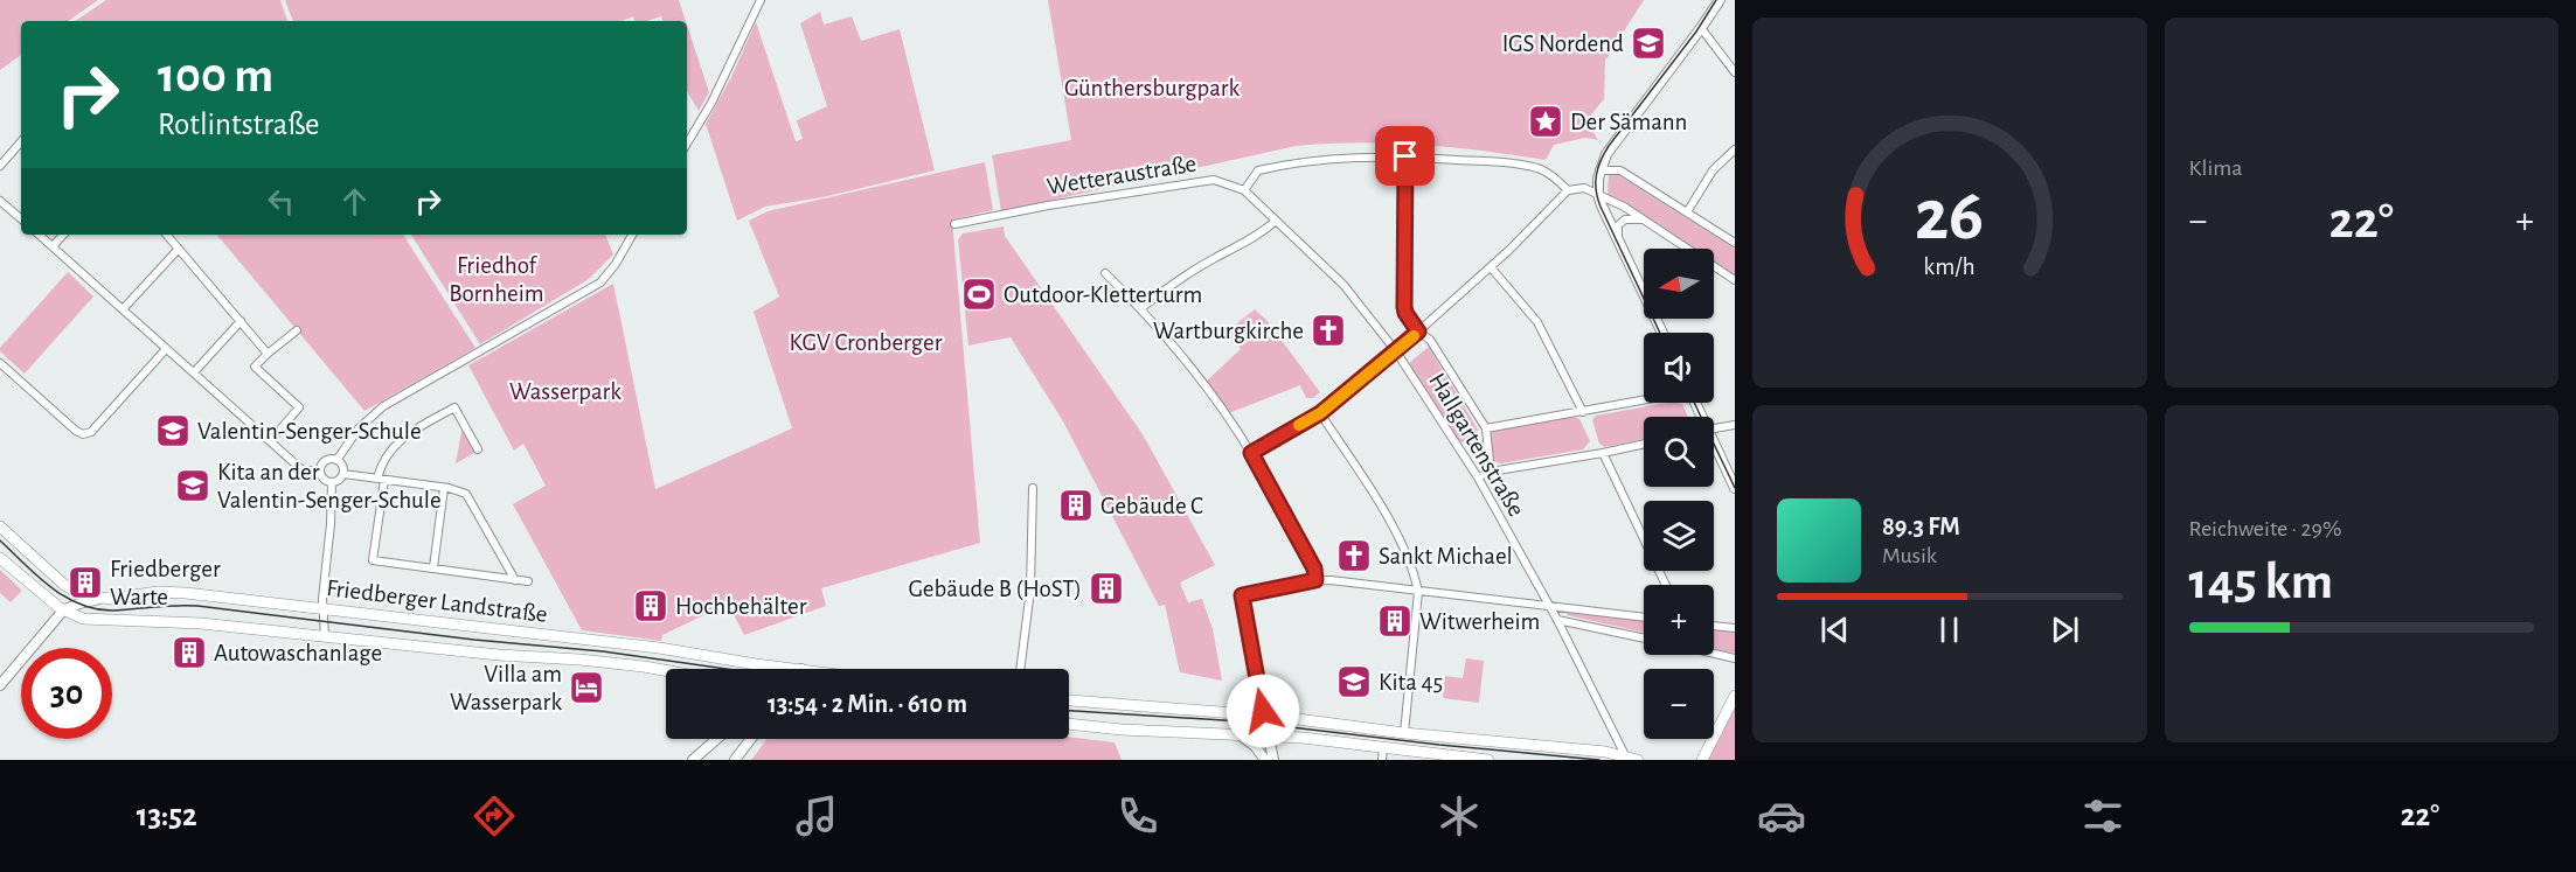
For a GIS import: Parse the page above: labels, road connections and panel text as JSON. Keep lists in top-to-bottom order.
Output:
{
  "streets": {
    "main road": ["Friedberger Landstraße"],
    "street": ["Wetteraustraße", "Hallgartenstraße"]
  },
  "crossings": [
    ["Wetteraustraße", "Hallgartenstraße"]
  ],
  "parks": [
    "Günthersburgpark",
    "Friedhof Bornheim",
    "KGV Cronberger",
    "Wasserpark"
  ],
  "places": {
    "school or university": [
      "IGS Nordend",
      "Valentin-Senger-Schule",
      "Kita an der Valentin-Senger-Schule",
      "Kita 45"
    ],
    "place": ["Der Sämann"],
    "sports": ["Outdoor-Kletterturm"],
    "church": ["Wartburgkirche", "Sankt Michael"],
    "building": [
      "Gebäude C",
      "Friedberger Warte",
      "Gebäude B (HoST)",
      "Hochbehälter",
      "Witwerheim",
      "Autowaschanlage"
    ],
    "hotel": ["Villa am Wasserpark"]
  },
  "north": "left",
  "page": {
    "tile": [
      "Klima",
      ["Reichweite · 29%", "145 km"]
    ],
    "turn": ["100 m", "Rotlintstraße"],
    "heat": ["−", "22°", "+"],
    "map_buttons": ["+", "−"],
    "song": ["89.3 FM", "Musik"],
    "limit": "30",
    "trip": "13:54 · 2 Min. · 610 m",
    "tabs": ["13:52", "22°"],
    "gauge": ["26", "km/h"]
  }
}
